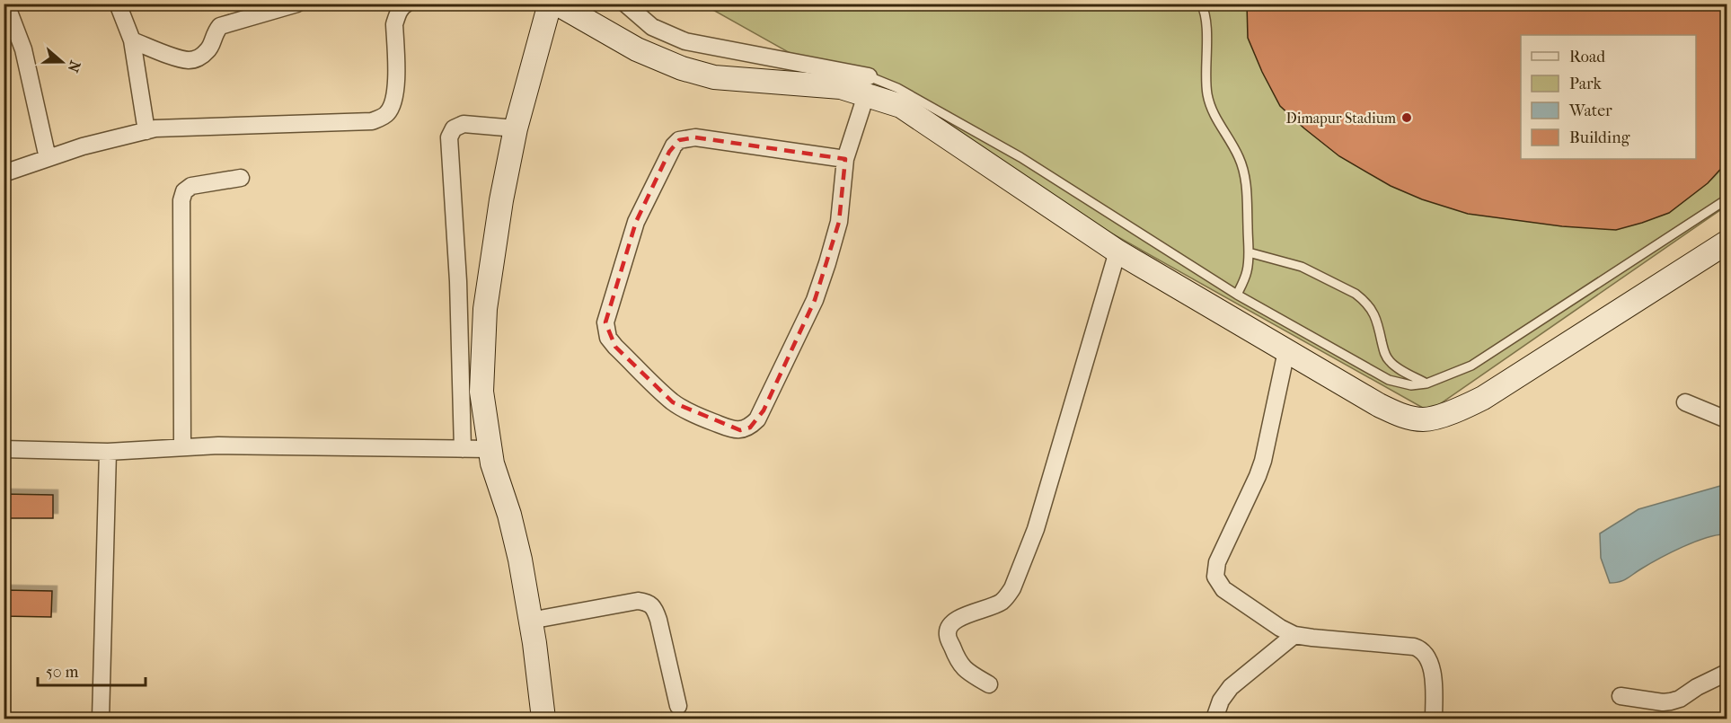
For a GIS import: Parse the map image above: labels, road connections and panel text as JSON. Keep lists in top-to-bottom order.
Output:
{
  "places": ["Dimapur Stadium"],
  "legend": [
    "Road",
    "Park",
    "Water",
    "Building"
  ],
  "scale_bar": "50 m",
  "north": "right"
}
